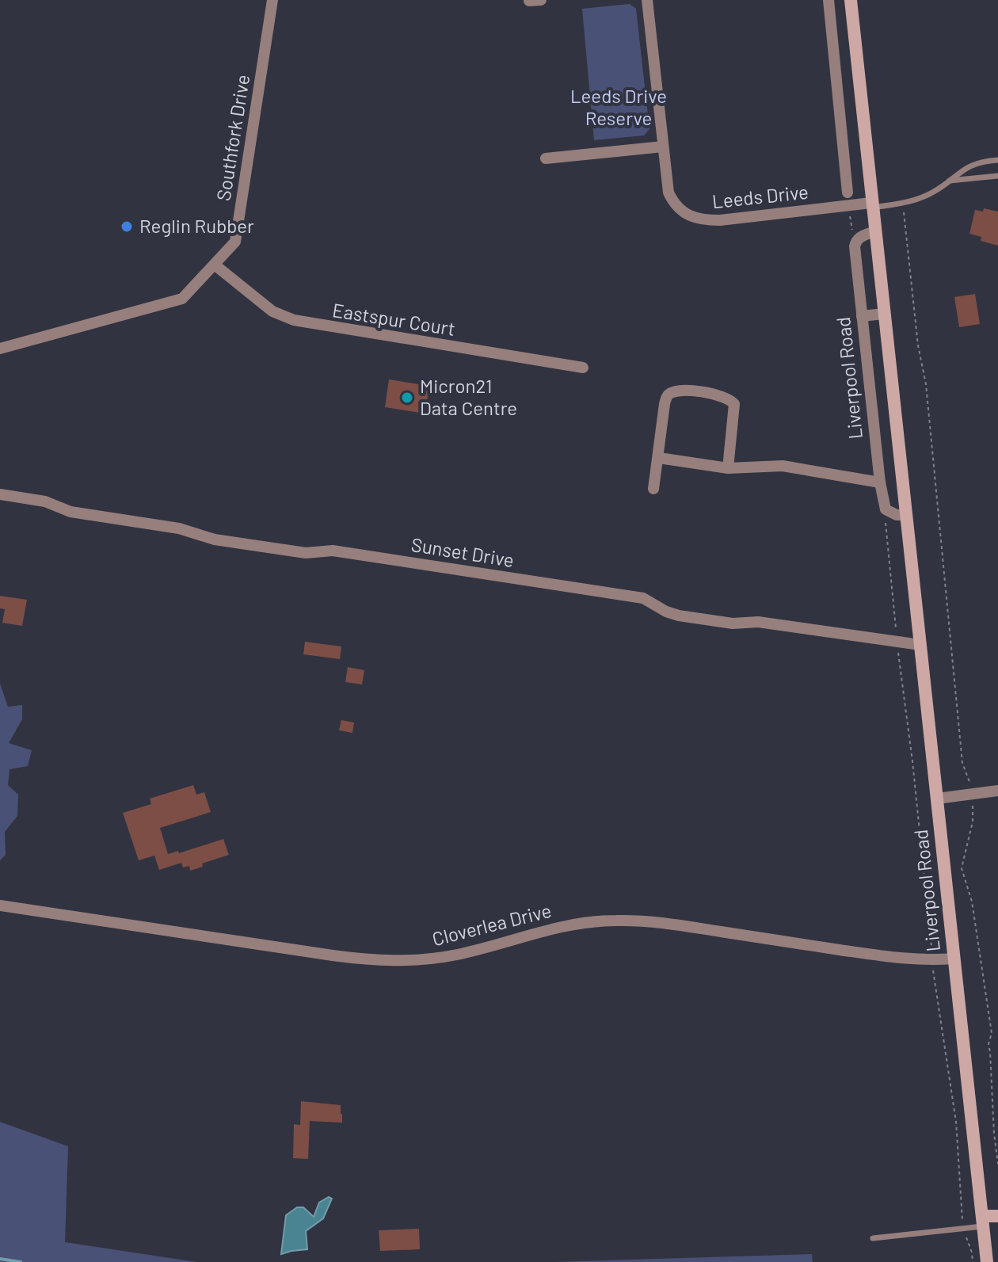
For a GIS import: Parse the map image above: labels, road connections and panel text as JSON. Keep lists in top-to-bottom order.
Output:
{
  "streets": {
    "main road": ["Liverpool Road"],
    "street": [
      "Southfork Drive",
      "Leeds Drive",
      "Eastspur Court",
      "Sunset Drive",
      "Cloverlea Drive"
    ]
  },
  "crossings": [
    ["Southfork Drive", "Eastspur Court"],
    ["Leeds Drive", "Liverpool Road"],
    ["Liverpool Road", "Sunset Drive"],
    ["Liverpool Road", "Cloverlea Drive"]
  ],
  "parks": ["Leeds Drive Reserve"],
  "places": ["Reglin Rubber", "Micron21 Data Centre"]
}
